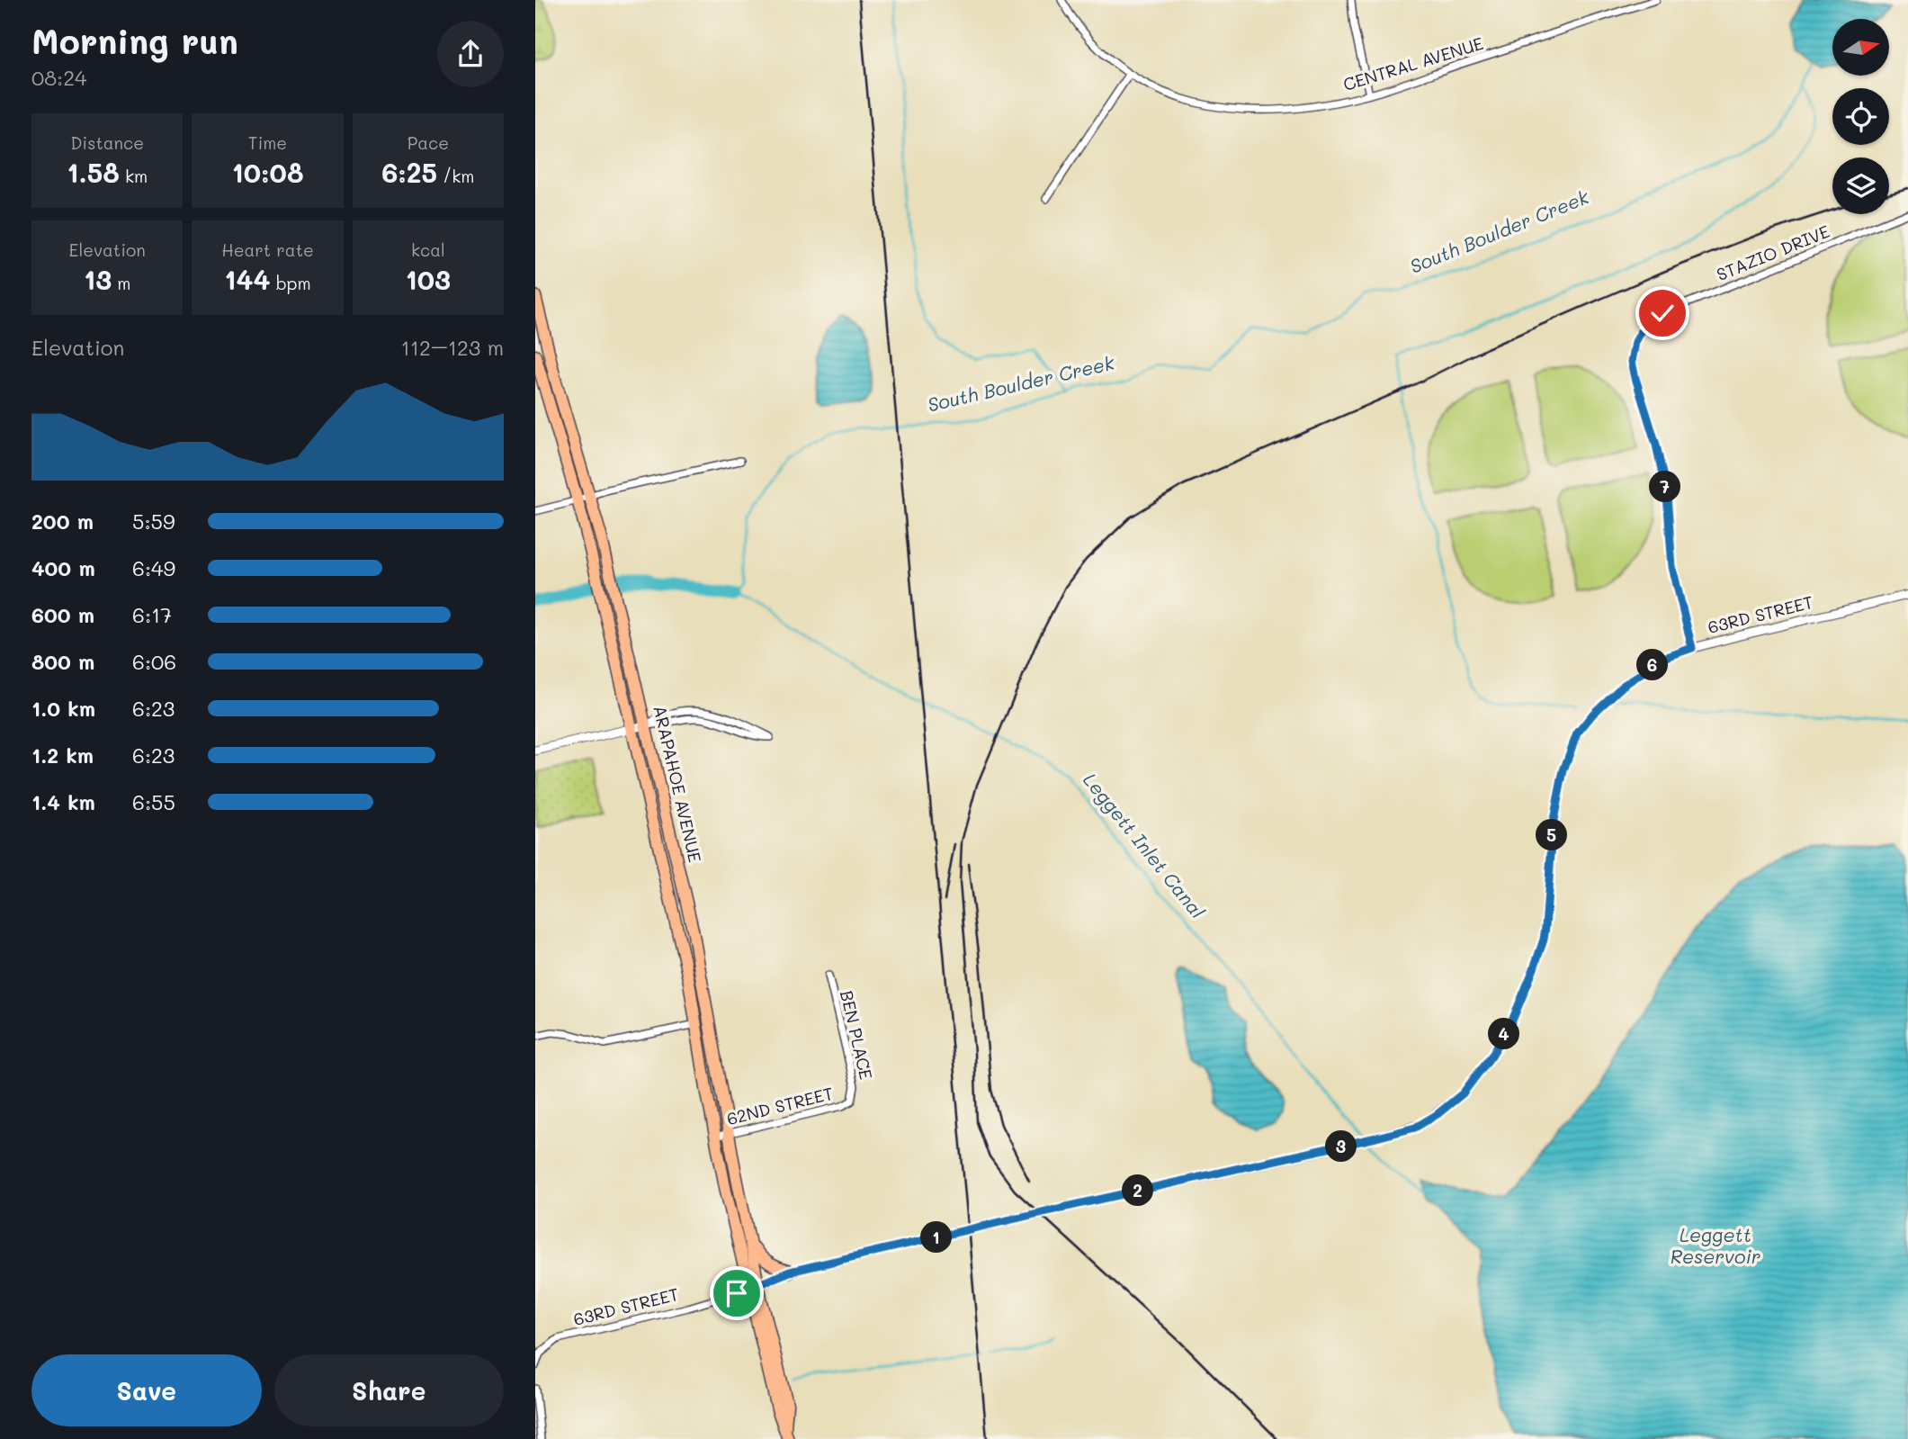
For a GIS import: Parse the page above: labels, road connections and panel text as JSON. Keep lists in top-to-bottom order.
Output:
{
  "streets": {
    "main road": ["ARAPAHOE AVENUE"],
    "street": [
      "CENTRAL AVENUE",
      "STAZIO DRIVE",
      "63RD STREET",
      "BEN PLACE",
      "62ND STREET"
    ]
  },
  "crossings": [
    ["STAZIO DRIVE", "63RD STREET"],
    ["63RD STREET", "ARAPAHOE AVENUE"],
    ["ARAPAHOE AVENUE", "62ND STREET"],
    ["BEN PLACE", "62ND STREET"]
  ],
  "water": ["South Boulder Creek", "Leggett Inlet Canal", "Leggett Reservoir"],
  "north": "right",
  "page": {
    "heading": ["Morning run", "08:24"],
    "stats": [
      ["Distance", "1.58 km"],
      ["Time", "10:08"],
      ["Pace", "6:25 /km"],
      ["Elevation", "13 m"],
      ["Heart rate", "144 bpm"],
      ["kcal", "103"]
    ],
    "chart": ["Elevation", "112–123 m"],
    "pins": [
      "7",
      "6",
      "5",
      "4",
      "3",
      "2",
      "1"
    ],
    "list": [
      {
        "name": "200 m",
        "note": "5:59"
      },
      {
        "name": "400 m",
        "note": "6:49"
      },
      {
        "name": "600 m",
        "note": "6:17"
      },
      {
        "name": "800 m",
        "note": "6:06"
      },
      {
        "name": "1.0 km",
        "note": "6:23"
      },
      {
        "name": "1.2 km",
        "note": "6:23"
      },
      {
        "name": "1.4 km",
        "note": "6:55"
      }
    ],
    "buttons": ["Save", "Share"]
  }
}
